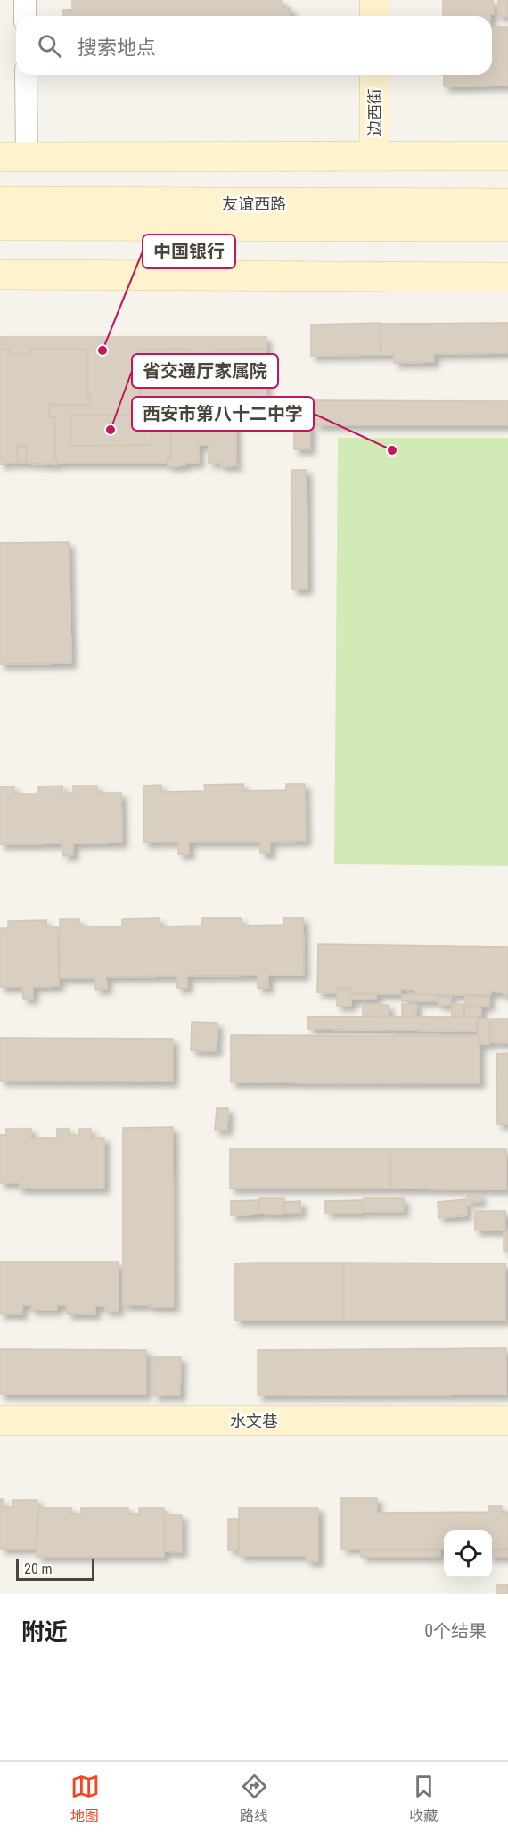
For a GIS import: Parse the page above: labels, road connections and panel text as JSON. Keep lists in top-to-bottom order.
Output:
{
  "streets": {
    "street": ["边西街", "友谊西路", "水文巷"]
  },
  "places": ["中国银行", "省交通厅家属院", "西安市第八十二中学"],
  "scale_bar": "20 m",
  "page": {
    "search": "搜索地点",
    "scale": "20 m",
    "heading": ["附近", "0个结果"],
    "nav": ["地图", "路线", "收藏"]
  }
}
